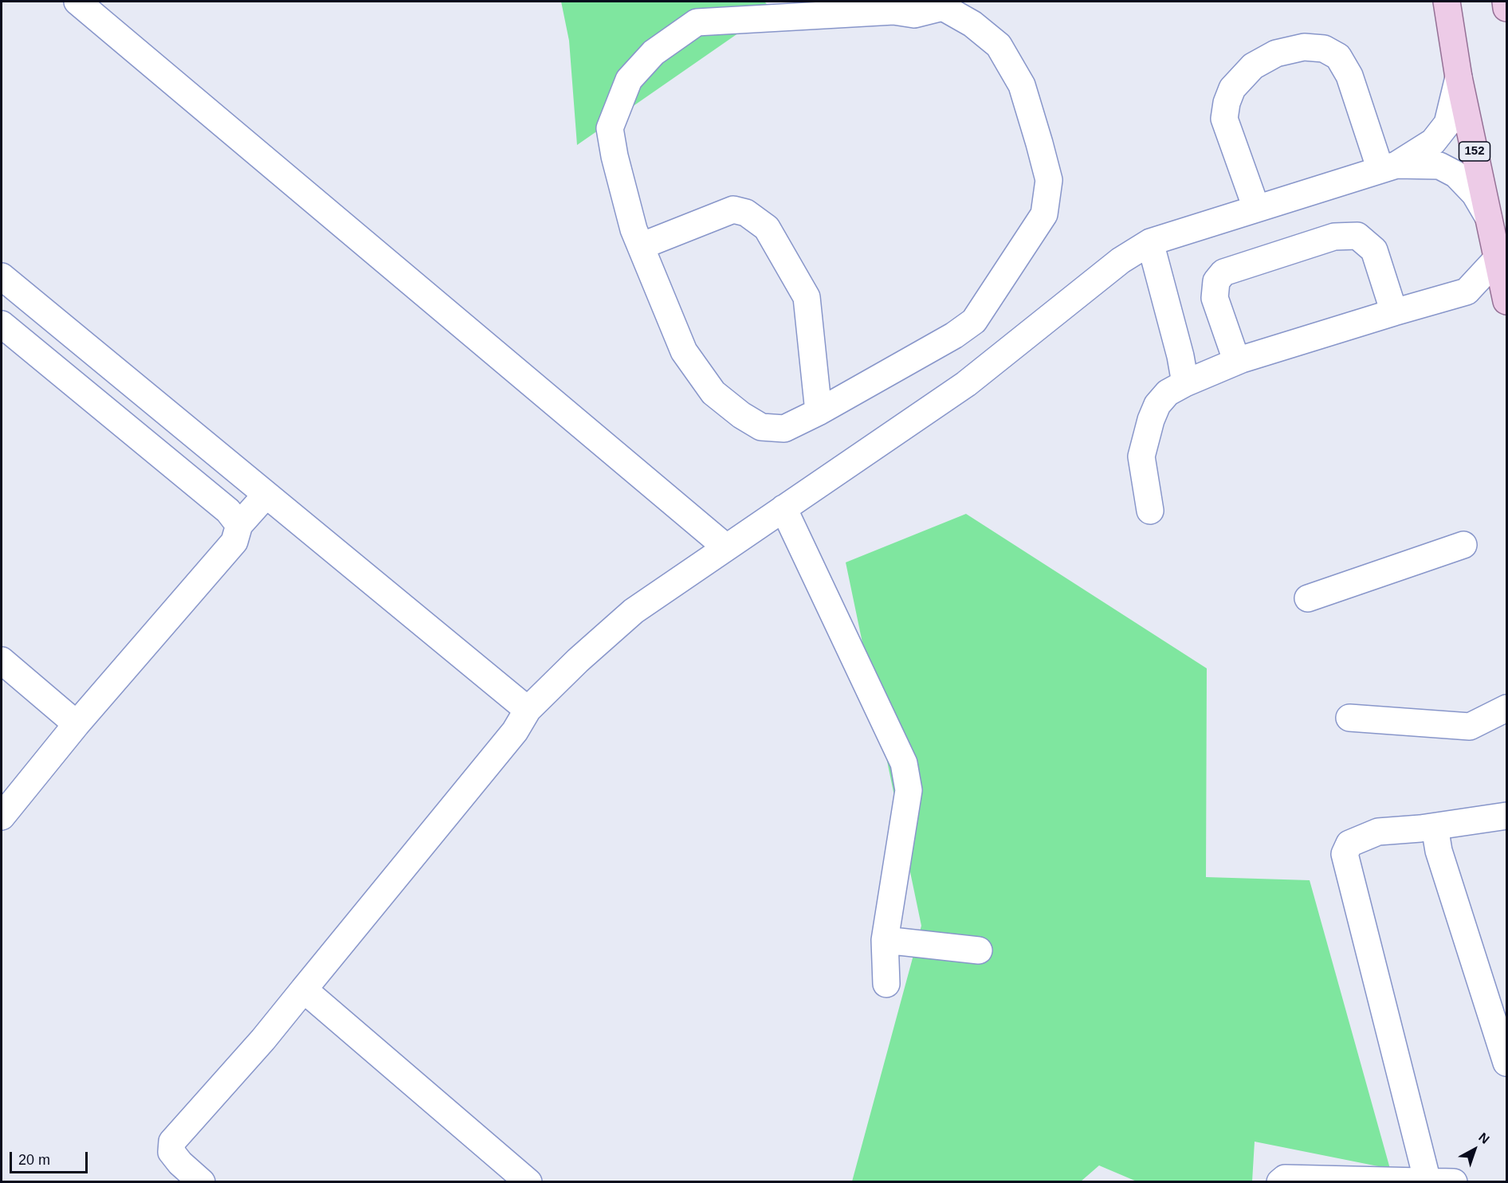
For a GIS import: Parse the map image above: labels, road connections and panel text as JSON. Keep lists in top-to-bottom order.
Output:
{
  "streets": {
    "main road": ["152"]
  },
  "scale_bar": "20 m",
  "north": "top right"
}
